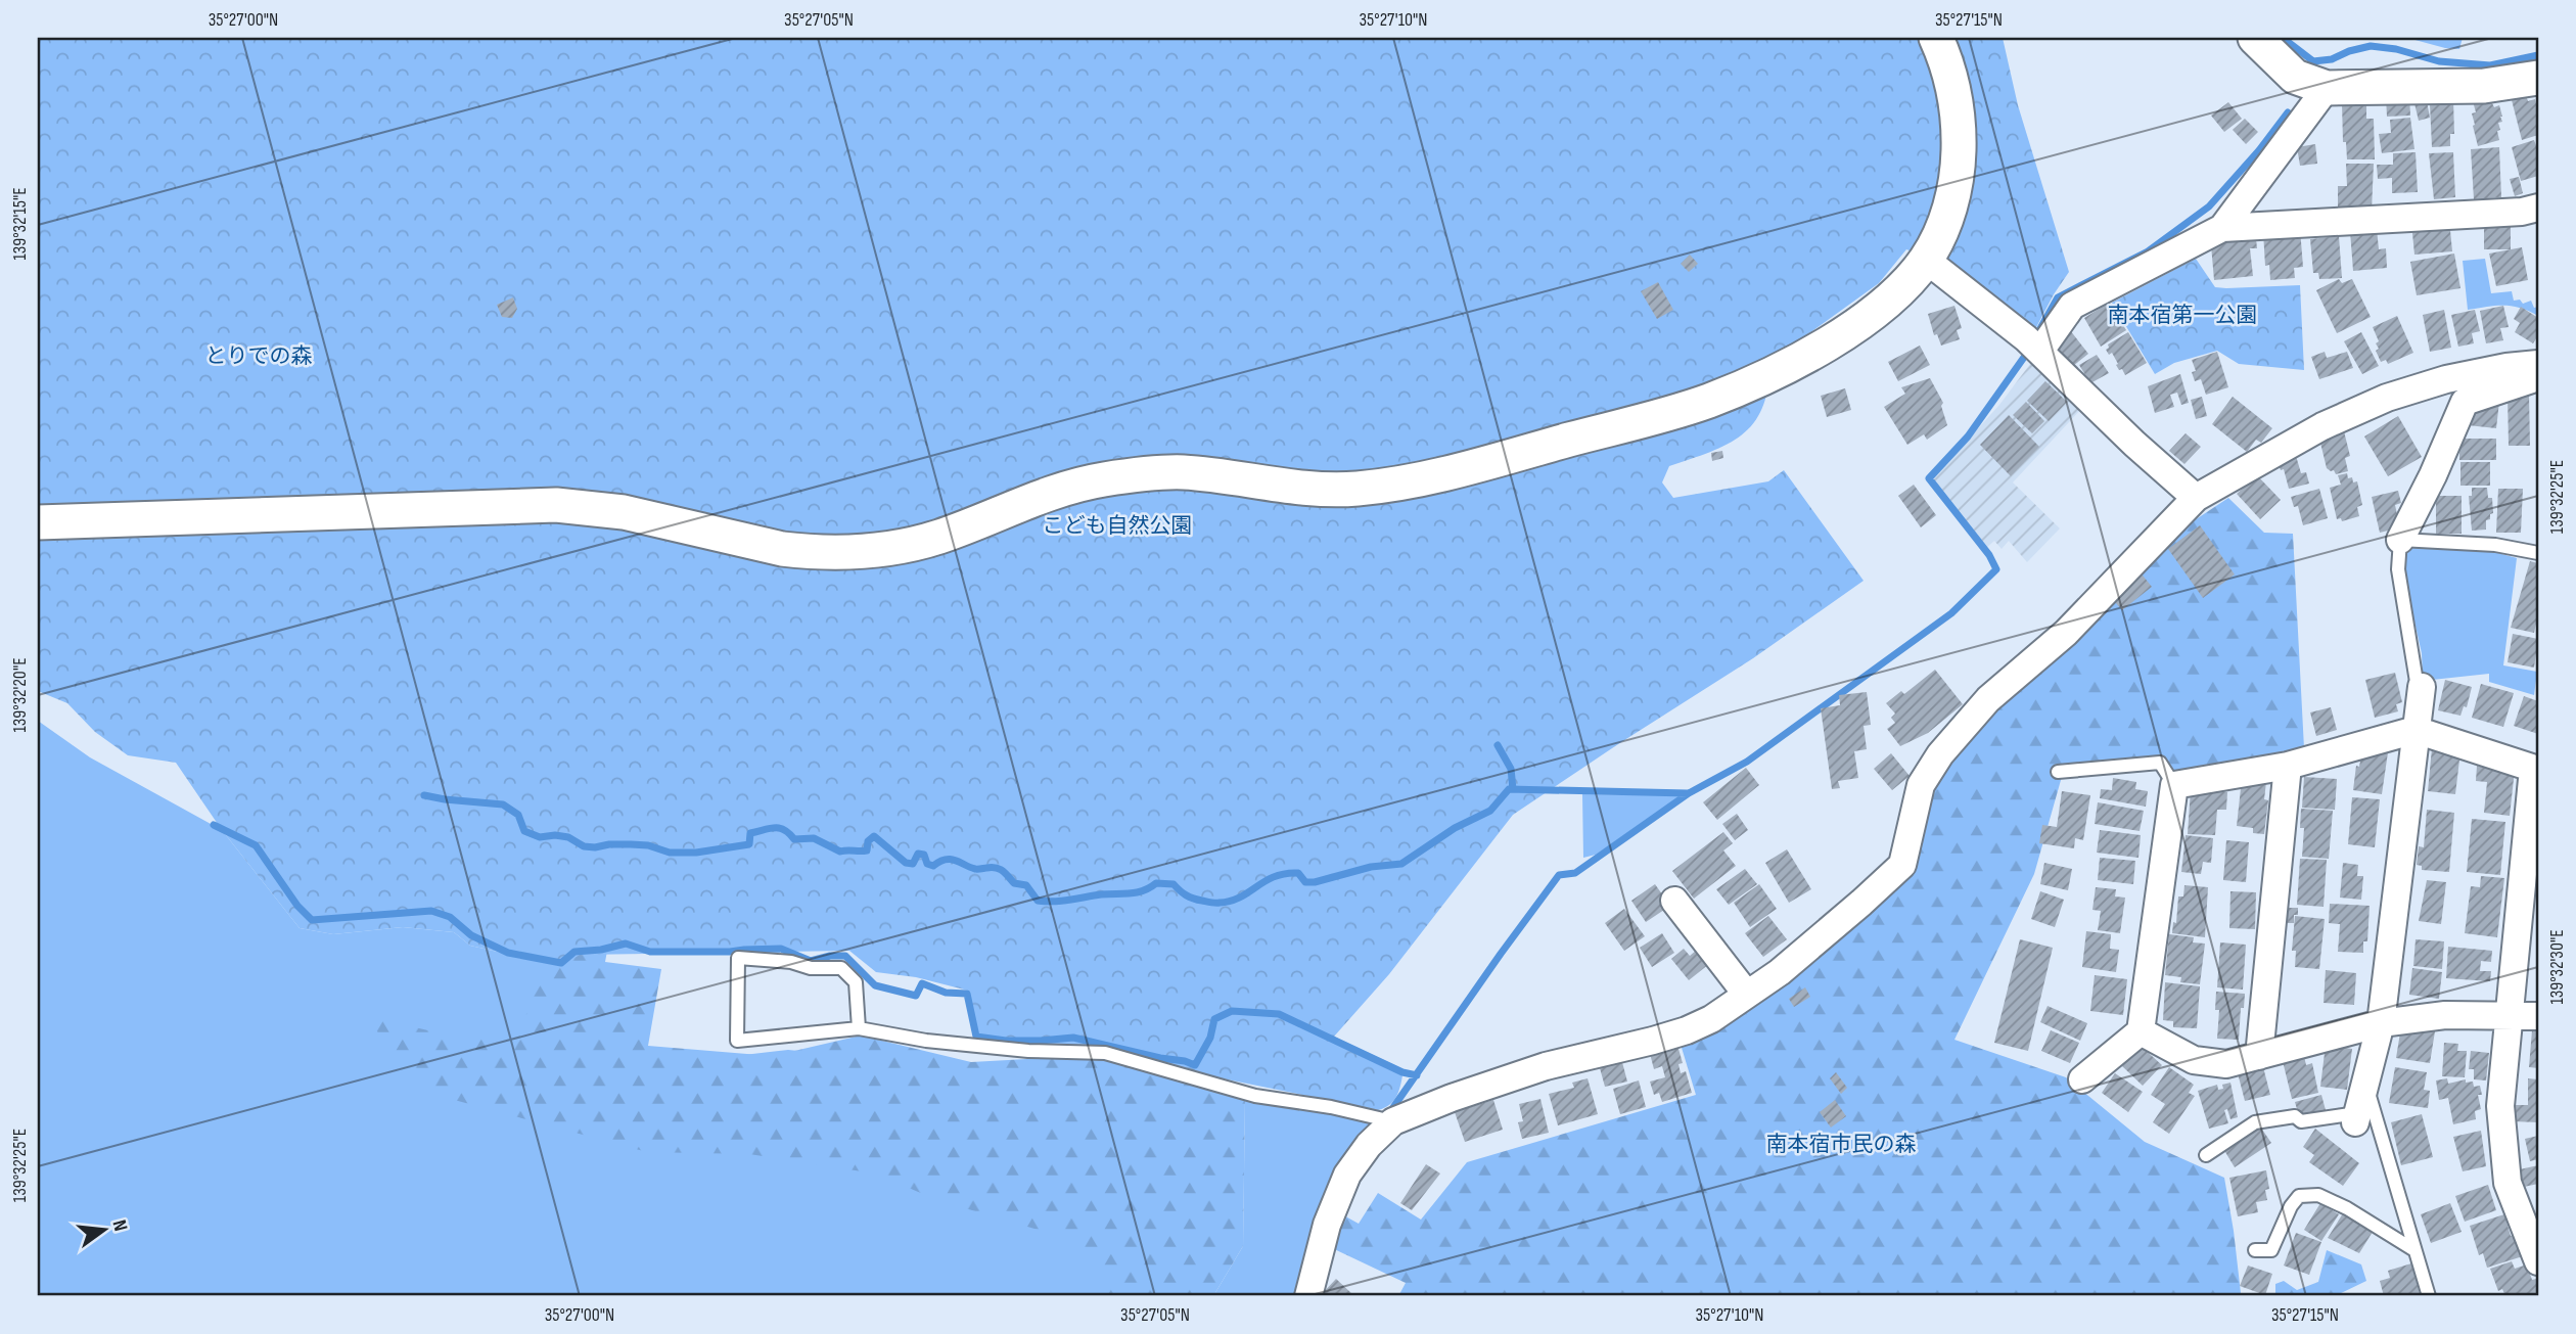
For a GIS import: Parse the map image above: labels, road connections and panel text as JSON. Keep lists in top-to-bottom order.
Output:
{
  "parks": [
    "南本宿第一公園",
    "とりでの森",
    "こども自然公園",
    "南本宿市民の森"
  ],
  "north": "right",
  "coordinates": [
    "35°27'00\"N",
    "35°27'05\"N",
    "35°27'10\"N",
    "35°27'15\"N",
    "139°32'15\"E",
    "139°32'25\"E",
    "139°32'20\"E",
    "139°32'30\"E"
  ]
}
